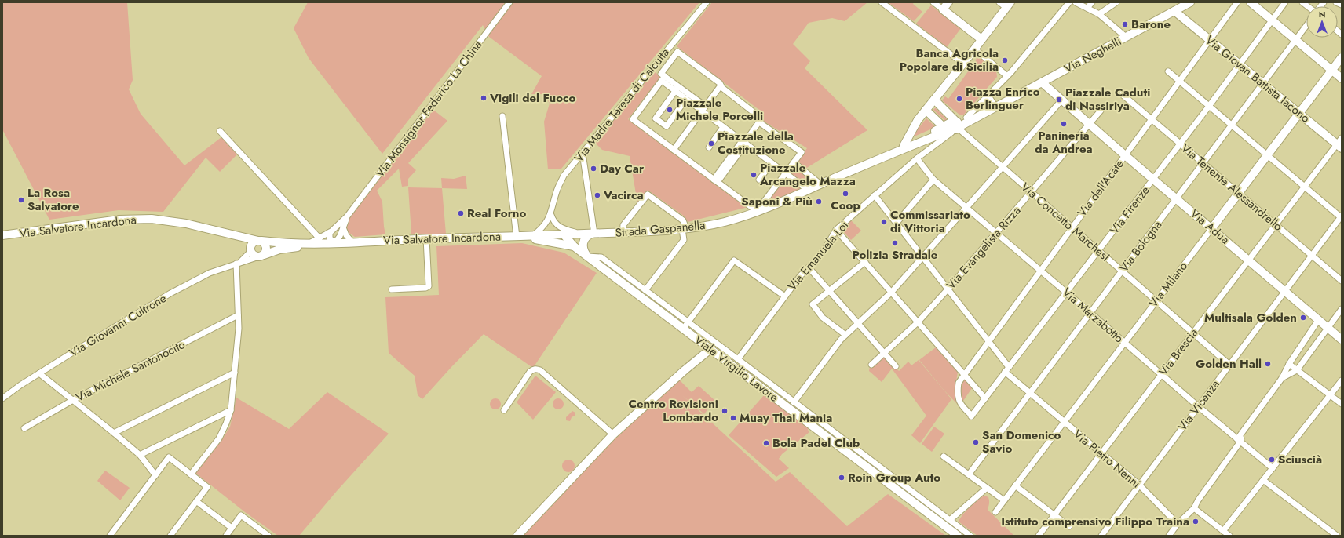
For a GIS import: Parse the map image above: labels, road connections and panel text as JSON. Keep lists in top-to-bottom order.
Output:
{
  "streets": {
    "street": [
      "Via Neghelli",
      "Via Giovan Battista Iacono",
      "Via Madre Teresa di Calcutta",
      "Via Monsignor Federico La China",
      "Via Tenente Alessandrello",
      "Via dell'Acate",
      "Via Firenze",
      "Via Concetto Marchesi",
      "Via Salvatore Incardona",
      "Via Adua",
      "Strada Gaspanella",
      "Via Bologna",
      "Via Evangelista Rizza",
      "Via Emanuela Loi",
      "Via Milano",
      "Via Marzabotto",
      "Via Giovanni Cultrone",
      "Via Brescia",
      "Viale Virgilio Lavore",
      "Via Michele Santonocito",
      "Via Vicenza",
      "Via Pietro Nenni"
    ]
  },
  "crossings": [
    ["Via Neghelli", "Via Giovan Battista Iacono"],
    ["Via Neghelli", "Via Adua"],
    ["Via Giovan Battista Iacono", "Via dell'Acate"],
    ["Via Giovan Battista Iacono", "Via Firenze"],
    ["Via Giovan Battista Iacono", "Via Bologna"],
    ["Via Giovan Battista Iacono", "Via Milano"],
    ["Via Giovan Battista Iacono", "Via Brescia"],
    ["Via Madre Teresa di Calcutta", "Via Salvatore Incardona"],
    ["Via Tenente Alessandrello", "Via dell'Acate"],
    ["Via Tenente Alessandrello", "Via Firenze"],
    ["Via Tenente Alessandrello", "Via Bologna"],
    ["Via Tenente Alessandrello", "Via Milano"],
    ["Via Tenente Alessandrello", "Via Brescia"],
    ["Via Tenente Alessandrello", "Via Vicenza"],
    ["Via dell'Acate", "Via Firenze"],
    ["Via dell'Acate", "Via Concetto Marchesi"],
    ["Via dell'Acate", "Via Adua"],
    ["Via dell'Acate", "Via Marzabotto"],
    ["Via Firenze", "Via Concetto Marchesi"],
    ["Via Firenze", "Via Adua"],
    ["Via Firenze", "Via Marzabotto"],
    ["Via Firenze", "Via Pietro Nenni"],
    ["Via Concetto Marchesi", "Strada Gaspanella"],
    ["Via Concetto Marchesi", "Via Bologna"],
    ["Via Concetto Marchesi", "Via Evangelista Rizza"],
    ["Via Concetto Marchesi", "Via Emanuela Loi"],
    ["Via Concetto Marchesi", "Via Milano"],
    ["Via Concetto Marchesi", "Via Brescia"],
    ["Via Concetto Marchesi", "Via Vicenza"],
    ["Via Salvatore Incardona", "Strada Gaspanella"],
    ["Via Salvatore Incardona", "Viale Virgilio Lavore"],
    ["Via Adua", "Via Bologna"],
    ["Via Adua", "Via Evangelista Rizza"],
    ["Via Adua", "Via Milano"],
    ["Via Adua", "Via Brescia"],
    ["Via Adua", "Via Vicenza"],
    ["Strada Gaspanella", "Via Emanuela Loi"],
    ["Strada Gaspanella", "Viale Virgilio Lavore"],
    ["Via Bologna", "Via Marzabotto"],
    ["Via Bologna", "Via Pietro Nenni"],
    ["Via Evangelista Rizza", "Via Marzabotto"],
    ["Via Emanuela Loi", "Via Marzabotto"],
    ["Via Milano", "Via Marzabotto"],
    ["Via Milano", "Via Pietro Nenni"],
    ["Via Marzabotto", "Via Brescia"],
    ["Via Marzabotto", "Via Vicenza"],
    ["Via Brescia", "Via Pietro Nenni"],
    ["Via Vicenza", "Via Pietro Nenni"]
  ],
  "places": [
    "Barone",
    "Banca Agricola Popolare di Sicilia",
    "Vigili del Fuoco",
    "Piazza Enrico Berlinguer",
    "Piazzale Caduti di Nassiriya",
    "Piazzale Michele Porcelli",
    "Panineria da Andrea",
    "Piazzale della Costituzione",
    "Day Car",
    "Piazzale Arcangelo Mazza",
    "Coop",
    "Vacirca",
    "La Rosa Salvatore",
    "Saponi & Più",
    "Real Forno",
    "Commissariato di Vittoria",
    "Polizia Stradale",
    "Multisala Golden",
    "Golden Hall",
    "Centro Revisioni Lombardo",
    "Muay Thai Mania",
    "San Domenico Savio",
    "Bola Padel Club",
    "Sciuscià",
    "Roin Group Auto",
    "Istituto comprensivo Filippo Traina"
  ],
  "north": "top"
}
